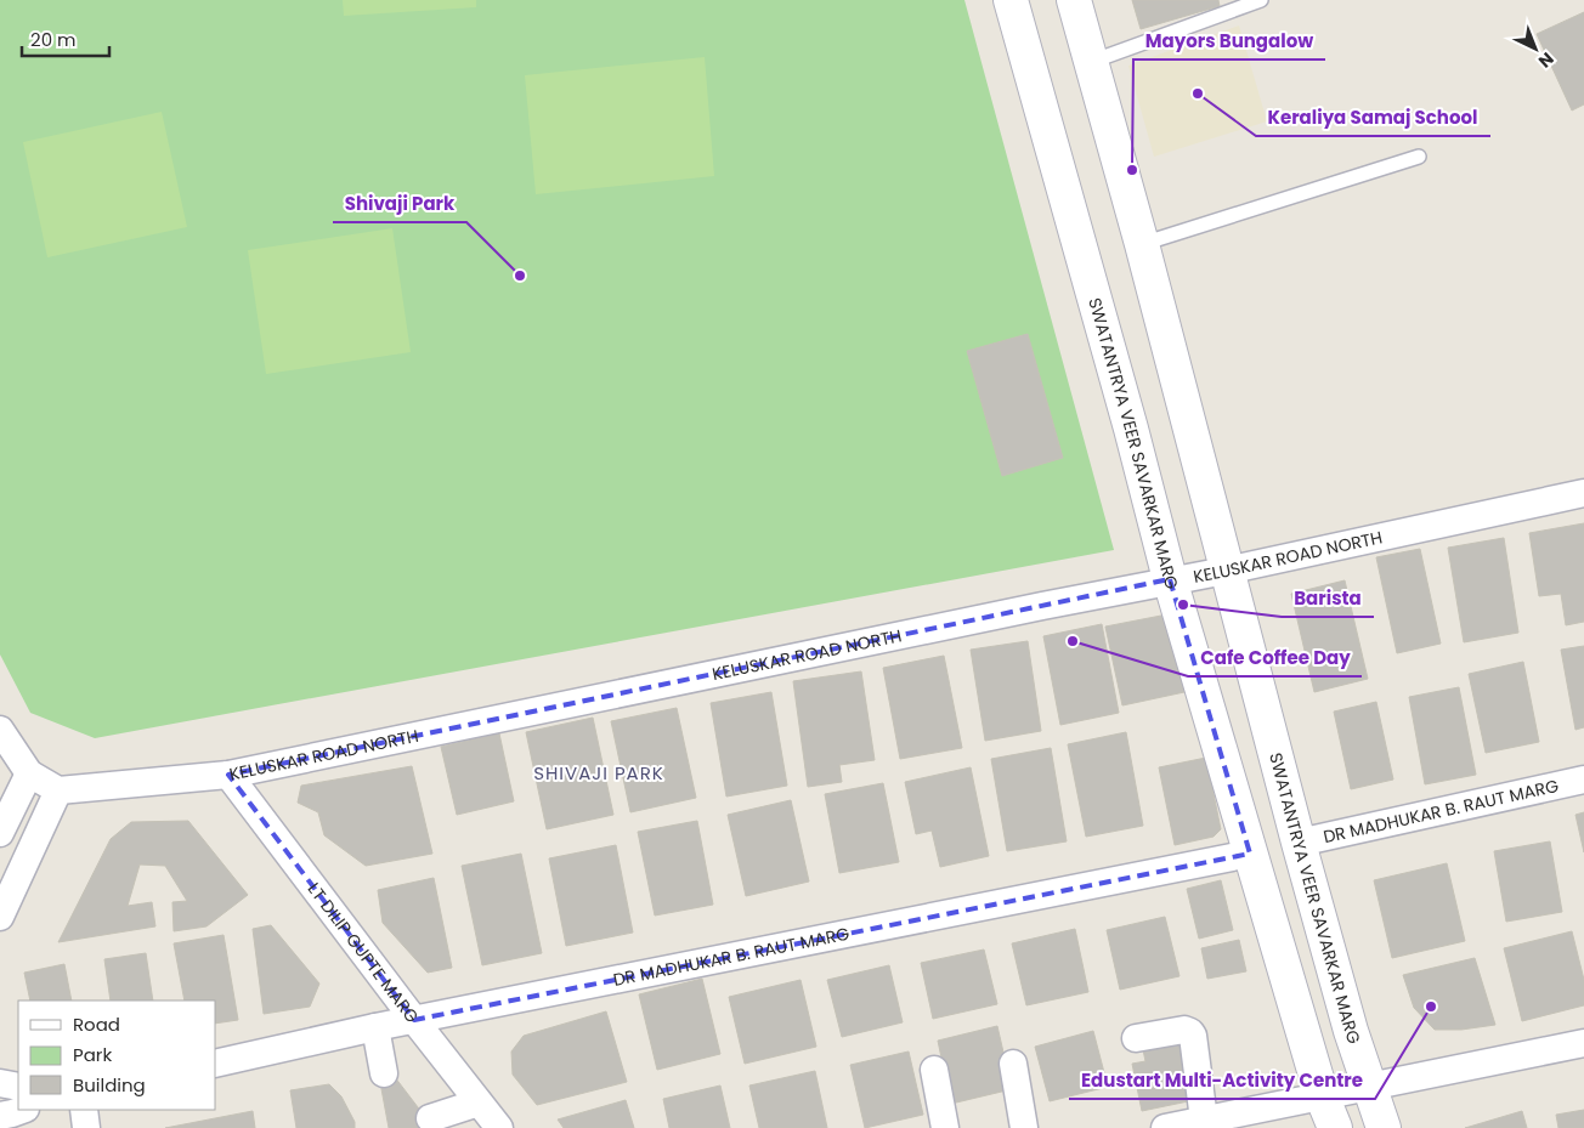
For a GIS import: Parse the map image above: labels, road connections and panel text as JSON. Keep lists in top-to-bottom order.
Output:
{
  "streets": {
    "main road": ["SWATANTRYA VEER SAVARKAR MARG"],
    "street": ["KELUSKAR ROAD NORTH", "DR MADHUKAR B. RAUT MARG", "LT DILIP GUPTE MARG"]
  },
  "crossings": [
    ["SWATANTRYA VEER SAVARKAR MARG", "KELUSKAR ROAD NORTH"],
    ["SWATANTRYA VEER SAVARKAR MARG", "DR MADHUKAR B. RAUT MARG"],
    ["KELUSKAR ROAD NORTH", "LT DILIP GUPTE MARG"],
    ["DR MADHUKAR B. RAUT MARG", "LT DILIP GUPTE MARG"]
  ],
  "districts": ["SHIVAJI PARK"],
  "places": [
    "Keraliya Samaj School",
    "Mayors Bungalow",
    "Shivaji Park",
    "Barista",
    "Cafe Coffee Day",
    "Edustart Multi-Activity Centre"
  ],
  "legend": ["Road", "Park", "Building"],
  "scale_bar": "20 m",
  "north": "bottom right"
}
